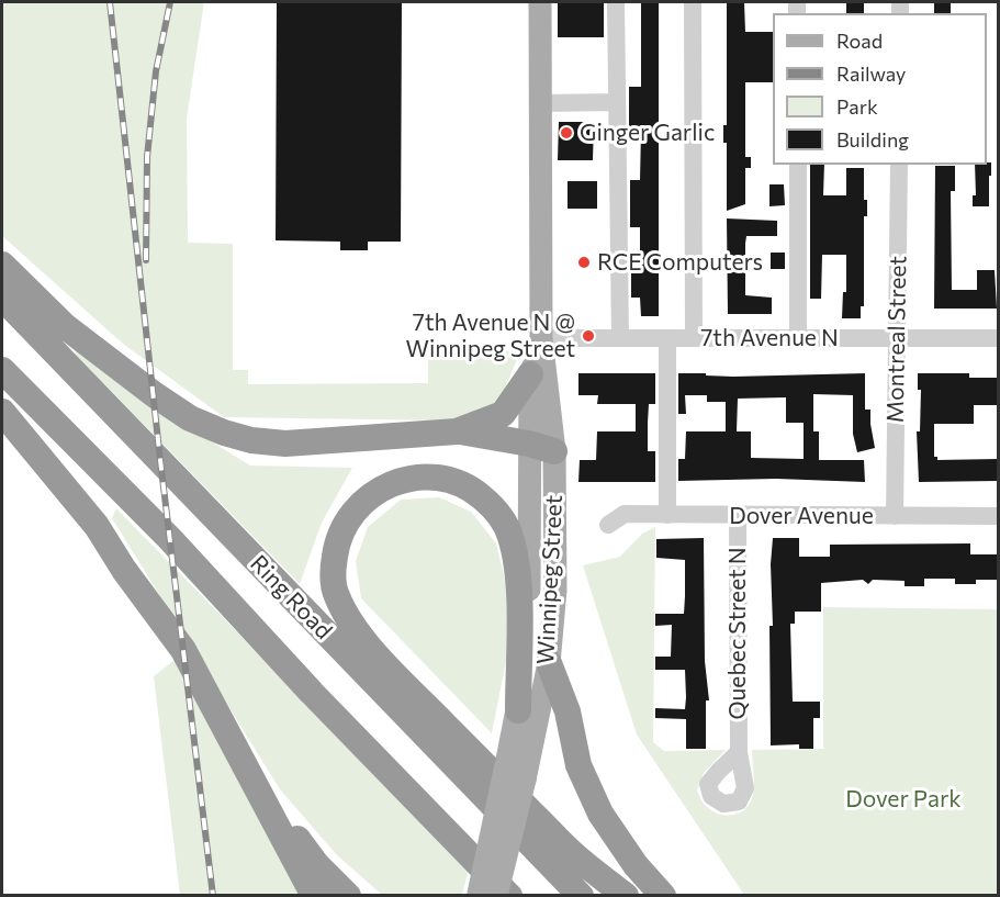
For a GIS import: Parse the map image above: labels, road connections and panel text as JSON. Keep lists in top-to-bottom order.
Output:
{
  "streets": {
    "highway": ["Ring Road"],
    "main road": ["Winnipeg Street"],
    "street": [
      "7th Avenue N",
      "Montreal Street",
      "Dover Avenue",
      "Quebec Street N"
    ]
  },
  "crossings": [
    ["7th Avenue N", "Montreal Street"],
    ["7th Avenue N", "Winnipeg Street"],
    ["Montreal Street", "Dover Avenue"],
    ["Dover Avenue", "Quebec Street N"]
  ],
  "parks": ["Dover Park"],
  "places": ["Ginger Garlic", "RCE Computers", "7th Avenue N @ Winnipeg Street"],
  "legend": [
    "Road",
    "Railway",
    "Park",
    "Building"
  ]
}
